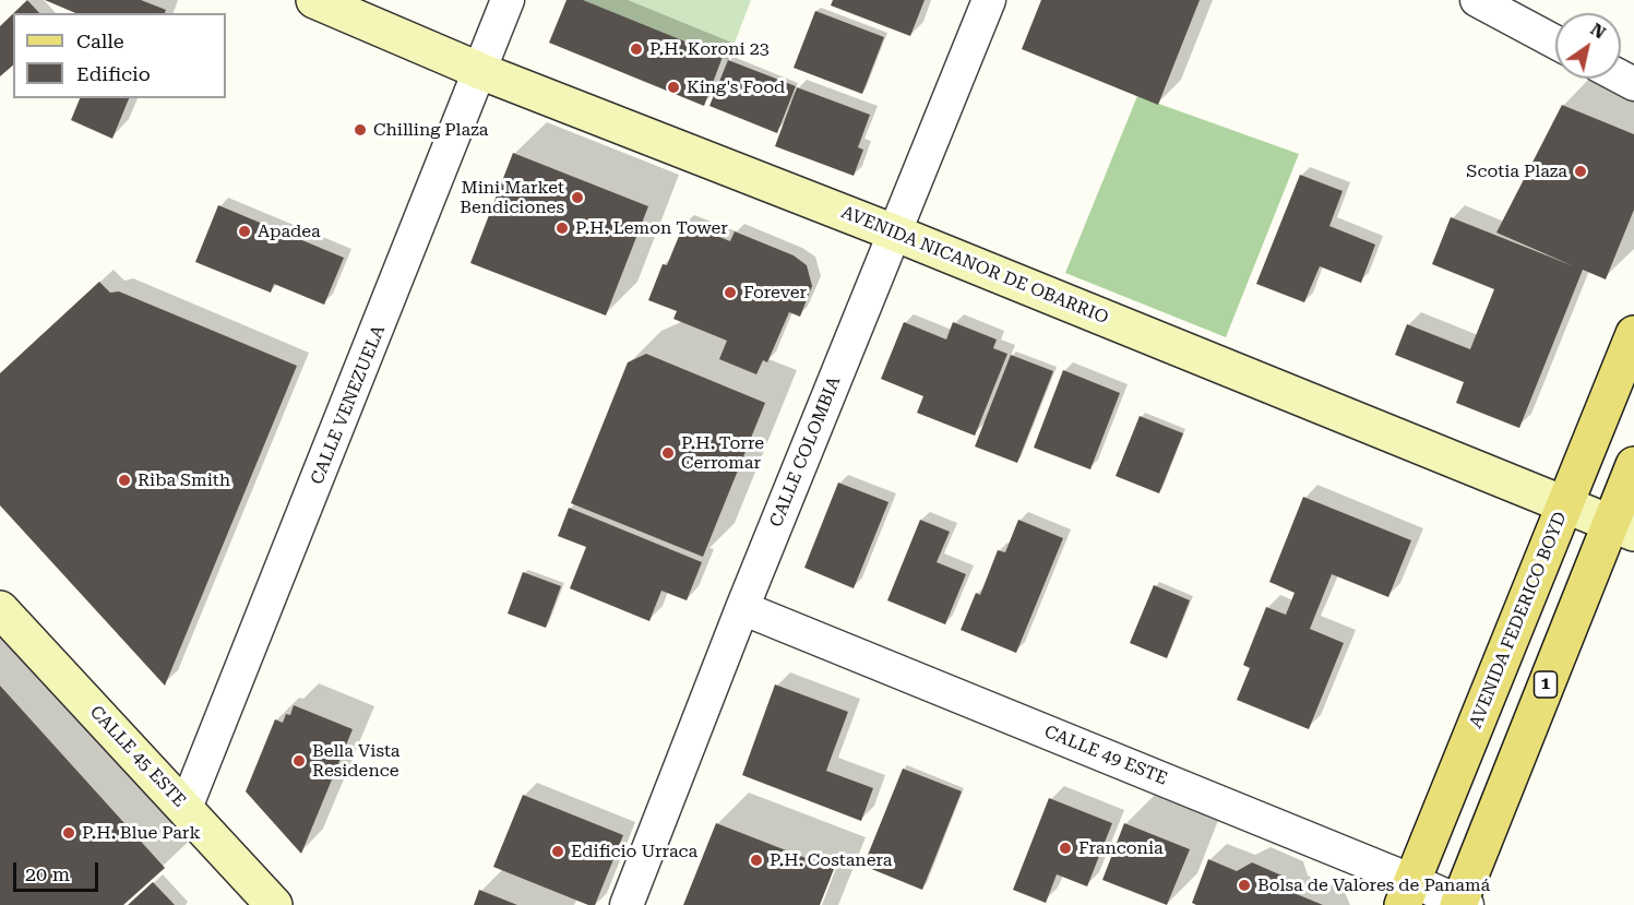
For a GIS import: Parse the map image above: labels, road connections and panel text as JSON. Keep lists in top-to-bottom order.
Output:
{
  "streets": {
    "main road": [
      "AVENIDA NICANOR DE OBARRIO",
      "AVENIDA FEDERICO BOYD",
      "1",
      "CALLE 45 ESTE"
    ],
    "street": ["CALLE VENEZUELA", "CALLE COLOMBIA", "CALLE 49 ESTE"]
  },
  "crossings": [
    ["AVENIDA NICANOR DE OBARRIO", "CALLE VENEZUELA"],
    ["AVENIDA NICANOR DE OBARRIO", "CALLE COLOMBIA"],
    ["AVENIDA NICANOR DE OBARRIO", "AVENIDA FEDERICO BOYD"],
    ["AVENIDA NICANOR DE OBARRIO", "1"],
    ["CALLE VENEZUELA", "CALLE 45 ESTE"],
    ["CALLE COLOMBIA", "CALLE 49 ESTE"],
    ["AVENIDA FEDERICO BOYD", "CALLE 49 ESTE"],
    ["1", "CALLE 49 ESTE"]
  ],
  "places": [
    "P.H. Koroni 23",
    "King's Food",
    "Chilling Plaza",
    "Scotia Plaza",
    "Mini Market Bendiciones",
    "P.H. Lemon Tower",
    "Apadea",
    "Forever",
    "P.H. Torre Cerromar",
    "Riba Smith",
    "Bella Vista Residence",
    "P.H. Blue Park",
    "Franconia",
    "Edificio Urraca",
    "P.H. Costanera",
    "Bolsa de Valores de Panamá"
  ],
  "legend": ["Calle", "Edificio"],
  "scale_bar": "20 m",
  "north": "top right"
}
